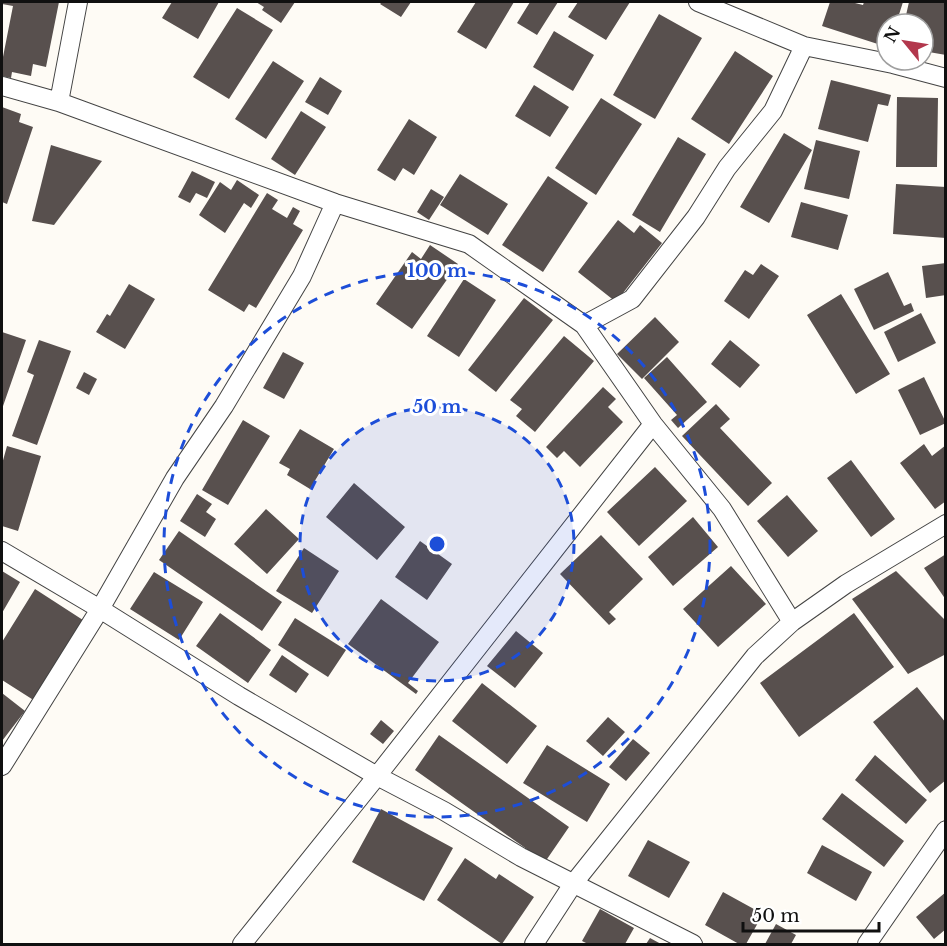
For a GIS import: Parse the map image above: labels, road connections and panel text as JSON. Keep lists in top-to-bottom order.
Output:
{
  "scale_bar": "50 m",
  "north": "top left",
  "rings": ["100 m", "50 m"]
}
